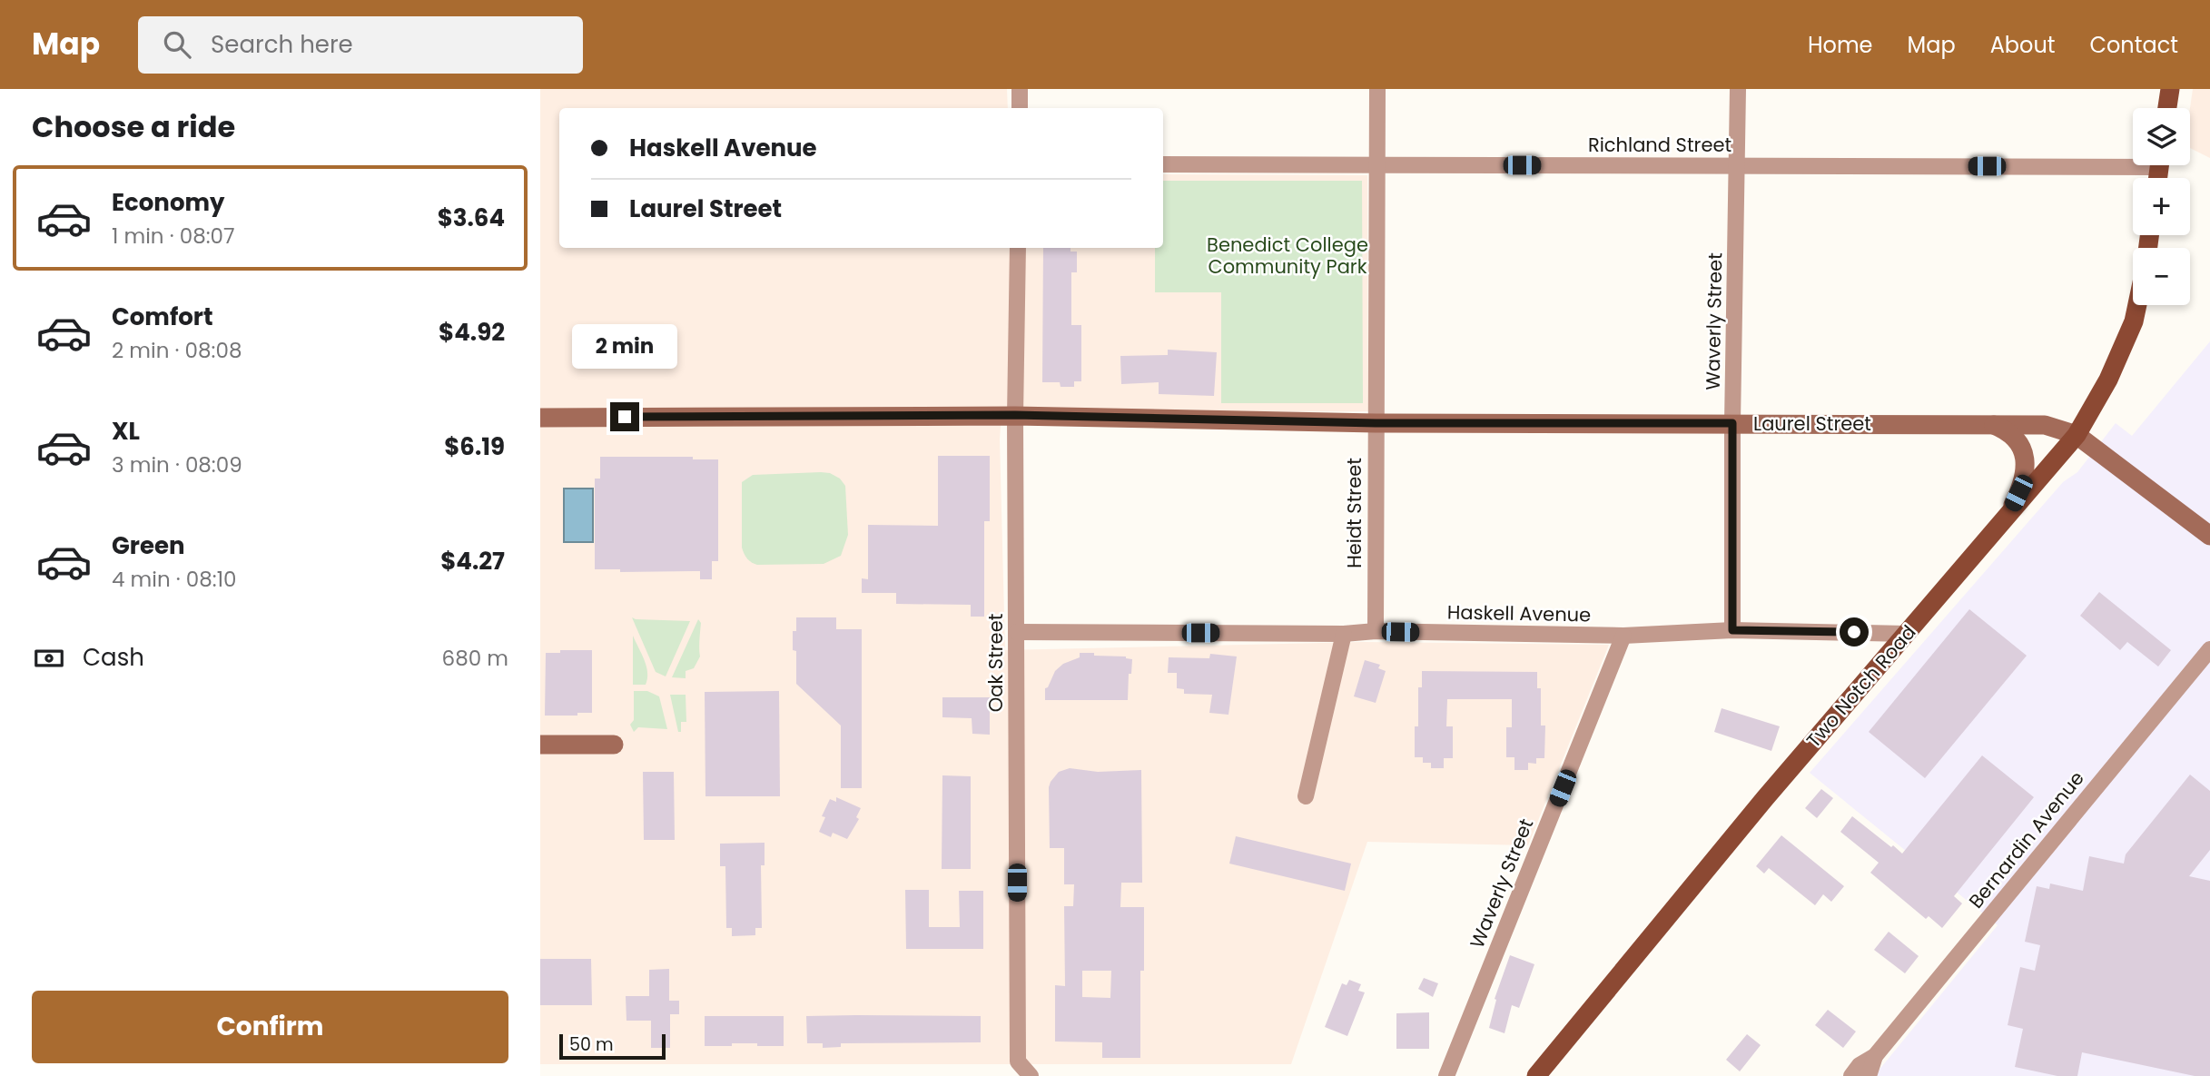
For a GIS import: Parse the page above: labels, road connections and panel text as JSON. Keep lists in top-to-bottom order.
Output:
{
  "streets": {
    "main road": ["Two Notch Road"],
    "street": [
      "Richland Street",
      "Waverly Street",
      "Laurel Street",
      "Heidt Street",
      "Haskell Avenue",
      "Oak Street",
      "Bernardin Avenue"
    ]
  },
  "crossings": [
    ["Richland Street", "Waverly Street"],
    ["Richland Street", "Heidt Street"],
    ["Waverly Street", "Laurel Street"],
    ["Waverly Street", "Haskell Avenue"],
    ["Laurel Street", "Heidt Street"],
    ["Laurel Street", "Oak Street"],
    ["Laurel Street", "Two Notch Road"],
    ["Heidt Street", "Haskell Avenue"],
    ["Haskell Avenue", "Oak Street"],
    ["Haskell Avenue", "Two Notch Road"]
  ],
  "parks": ["Benedict College Community Park"],
  "scale_bar": "50 m",
  "page": {
    "header": "Map",
    "search": "Search here",
    "nav": [
      "Home",
      "Map",
      "About",
      "Contact"
    ],
    "heading": "Choose a ride",
    "map_buttons": ["+", "−"],
    "banner": ["Haskell Avenue", "Laurel Street"],
    "list": [
      {
        "name": "Economy",
        "note": "1 min · 08:07",
        "value": "$3.64"
      },
      {
        "name": "Comfort",
        "note": "2 min · 08:08",
        "value": "$4.92"
      },
      {
        "name": "XL",
        "note": "3 min · 08:09",
        "value": "$6.19"
      },
      {
        "name": "Green",
        "note": "4 min · 08:10",
        "value": "$4.27"
      }
    ],
    "bubble": "2 min",
    "pay": ["Cash", "680 m"],
    "buttons": "Confirm",
    "scale": "50 m"
  }
}
